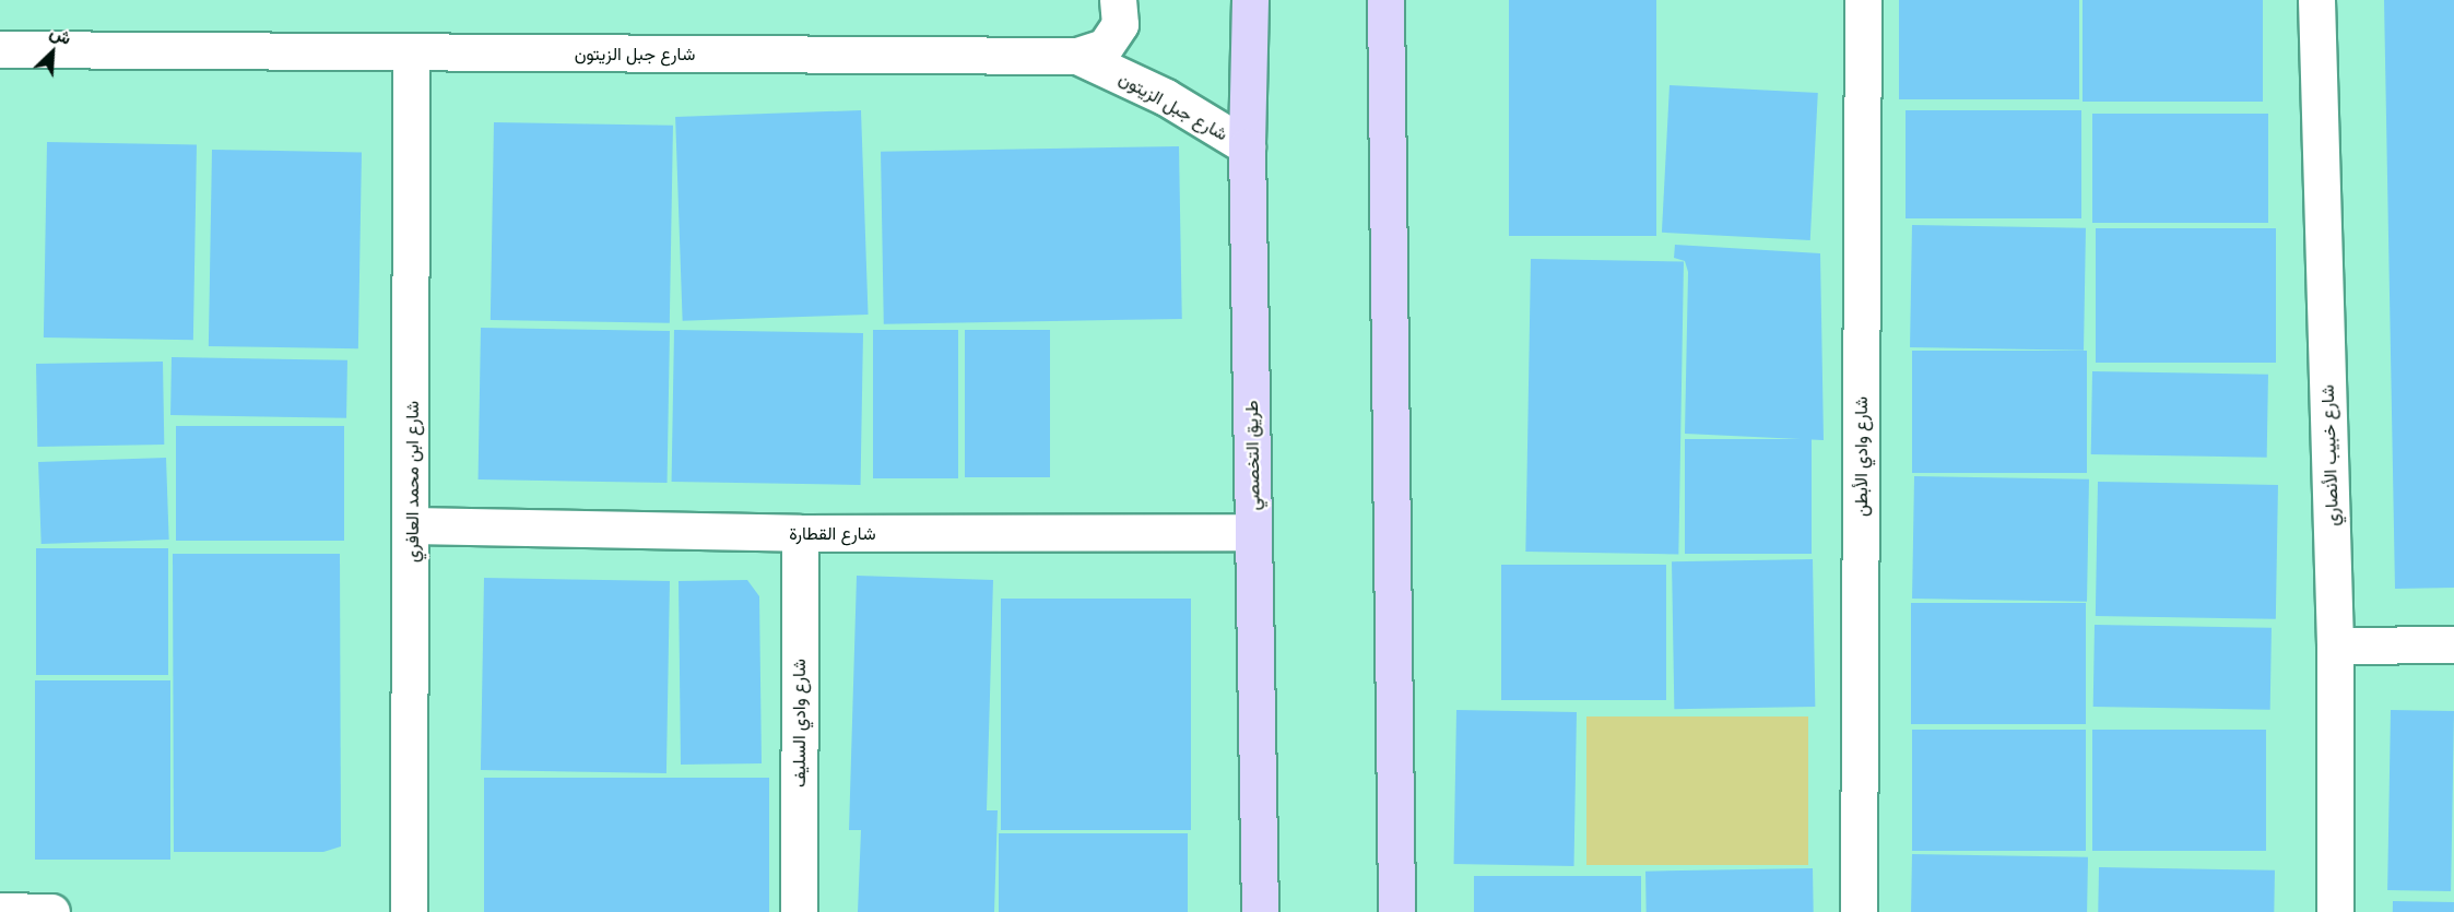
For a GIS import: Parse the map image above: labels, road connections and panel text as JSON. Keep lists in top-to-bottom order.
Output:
{
  "streets": {
    "main road": ["طريق التخصصي"],
    "street": [
      "شارع جبل الزيتون",
      "شارع خبيب الأنصاري",
      "شارع وادي الأبطن",
      "شارع ابن محمد العافري",
      "شارع القطارة",
      "شارع وادي السليف"
    ]
  },
  "crossings": [
    ["شارع جبل الزيتون", "طريق التخصصي"],
    ["شارع جبل الزيتون", "شارع ابن محمد العافري"],
    ["طريق التخصصي", "شارع القطارة"],
    ["شارع ابن محمد العافري", "شارع القطارة"],
    ["شارع القطارة", "شارع وادي السليف"]
  ],
  "north": "top right"
}
